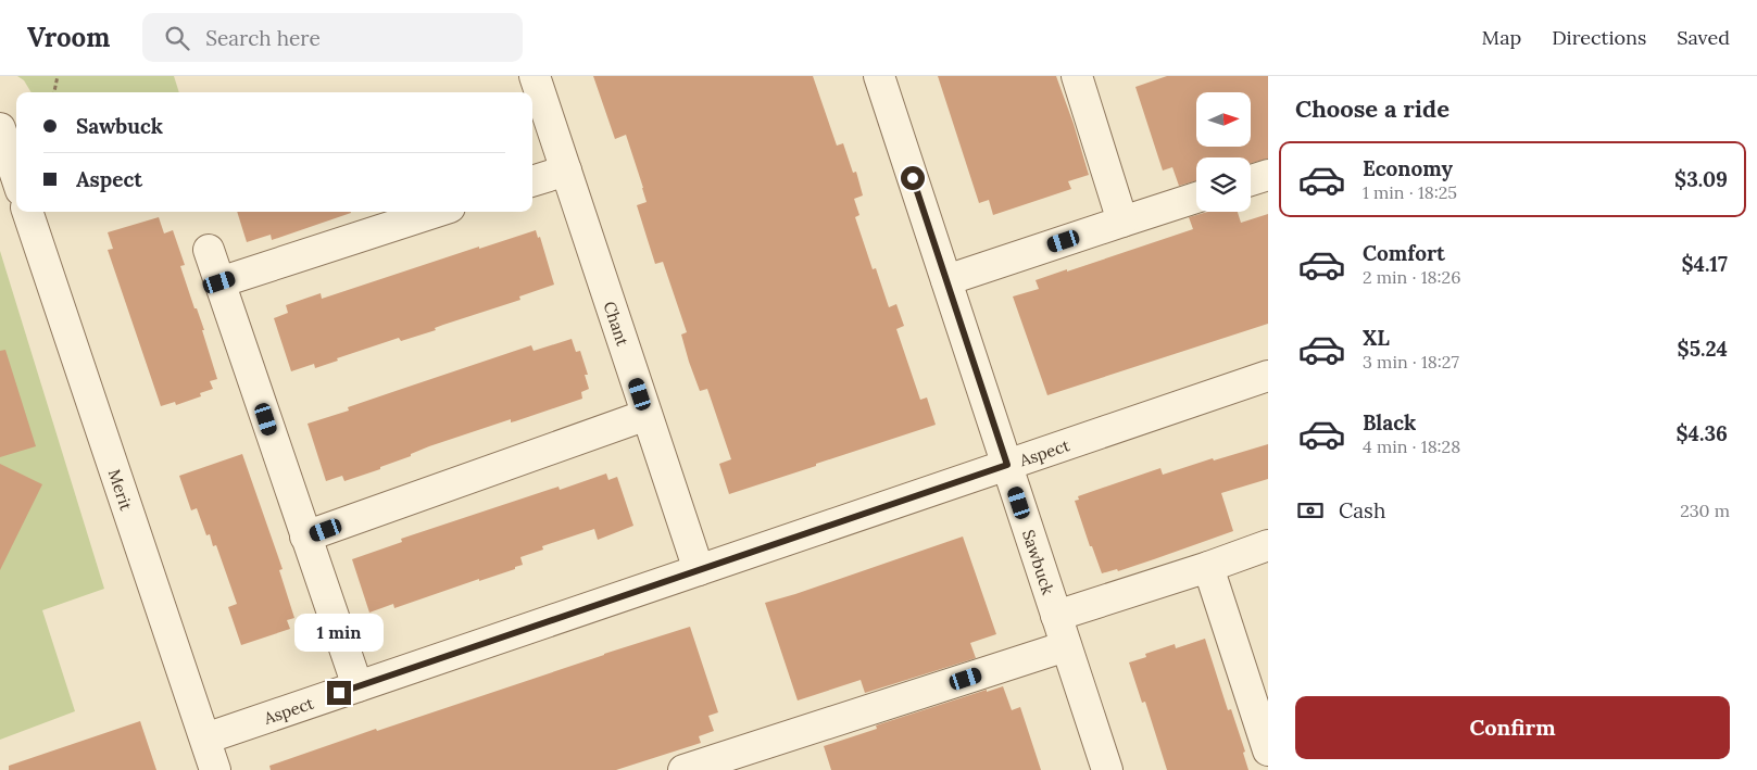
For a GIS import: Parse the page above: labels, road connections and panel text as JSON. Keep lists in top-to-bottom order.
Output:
{
  "streets": {
    "street": [
      "Chant",
      "Aspect",
      "Merit",
      "Sawbuck"
    ]
  },
  "crossings": [
    ["Chant", "Aspect"],
    ["Aspect", "Merit"],
    ["Aspect", "Sawbuck"]
  ],
  "north": "right",
  "page": {
    "header": "Vroom",
    "search": "Search here",
    "nav": ["Map", "Directions", "Saved"],
    "heading": "Choose a ride",
    "banner": ["Sawbuck", "Aspect"],
    "list": [
      {
        "name": "Economy",
        "note": "1 min · 18:25",
        "value": "$3.09"
      },
      {
        "name": "Comfort",
        "note": "2 min · 18:26",
        "value": "$4.17"
      },
      {
        "name": "XL",
        "note": "3 min · 18:27",
        "value": "$5.24"
      },
      {
        "name": "Black",
        "note": "4 min · 18:28",
        "value": "$4.36"
      }
    ],
    "pay": ["Cash", "230 m"],
    "bubble": "1 min",
    "buttons": "Confirm"
  }
}
